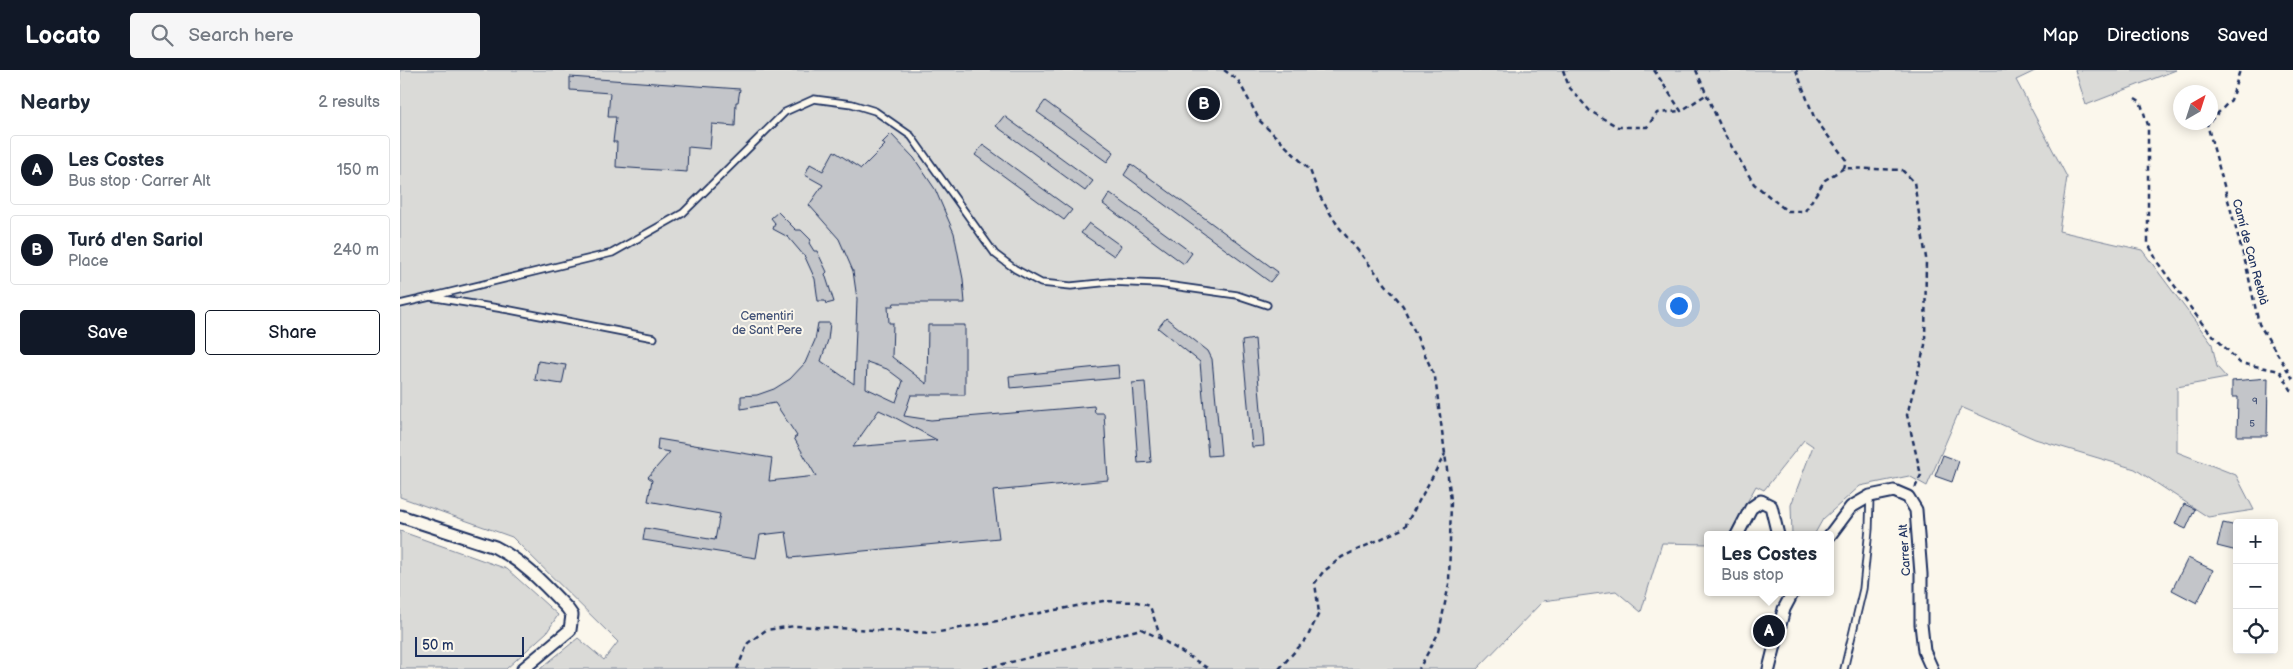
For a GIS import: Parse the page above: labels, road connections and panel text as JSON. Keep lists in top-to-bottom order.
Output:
{
  "streets": {
    "street": ["Carrer Alt"],
    "path": ["Camí de Can Retolà"]
  },
  "parks": ["Cementiri de Sant Pere"],
  "house_numbers": ["9", "5"],
  "scale_bar": "50 m",
  "north": "top right",
  "page": {
    "header": "Locato",
    "search": "Search here",
    "nav": ["Map", "Directions", "Saved"],
    "heading": ["Nearby", "2 results"],
    "pins": ["B", "A"],
    "list": [
      {
        "mark": "A",
        "name": "Les Costes",
        "note": "Bus stop · Carrer Alt",
        "value": "150 m"
      },
      {
        "mark": "B",
        "name": "Turó d'en Sariol",
        "note": "Place",
        "value": "240 m"
      }
    ],
    "buttons": ["Save", "Share"],
    "map_buttons": ["+", "−"],
    "popup": ["Les Costes", "Bus stop"],
    "scale": "50 m"
  }
}
